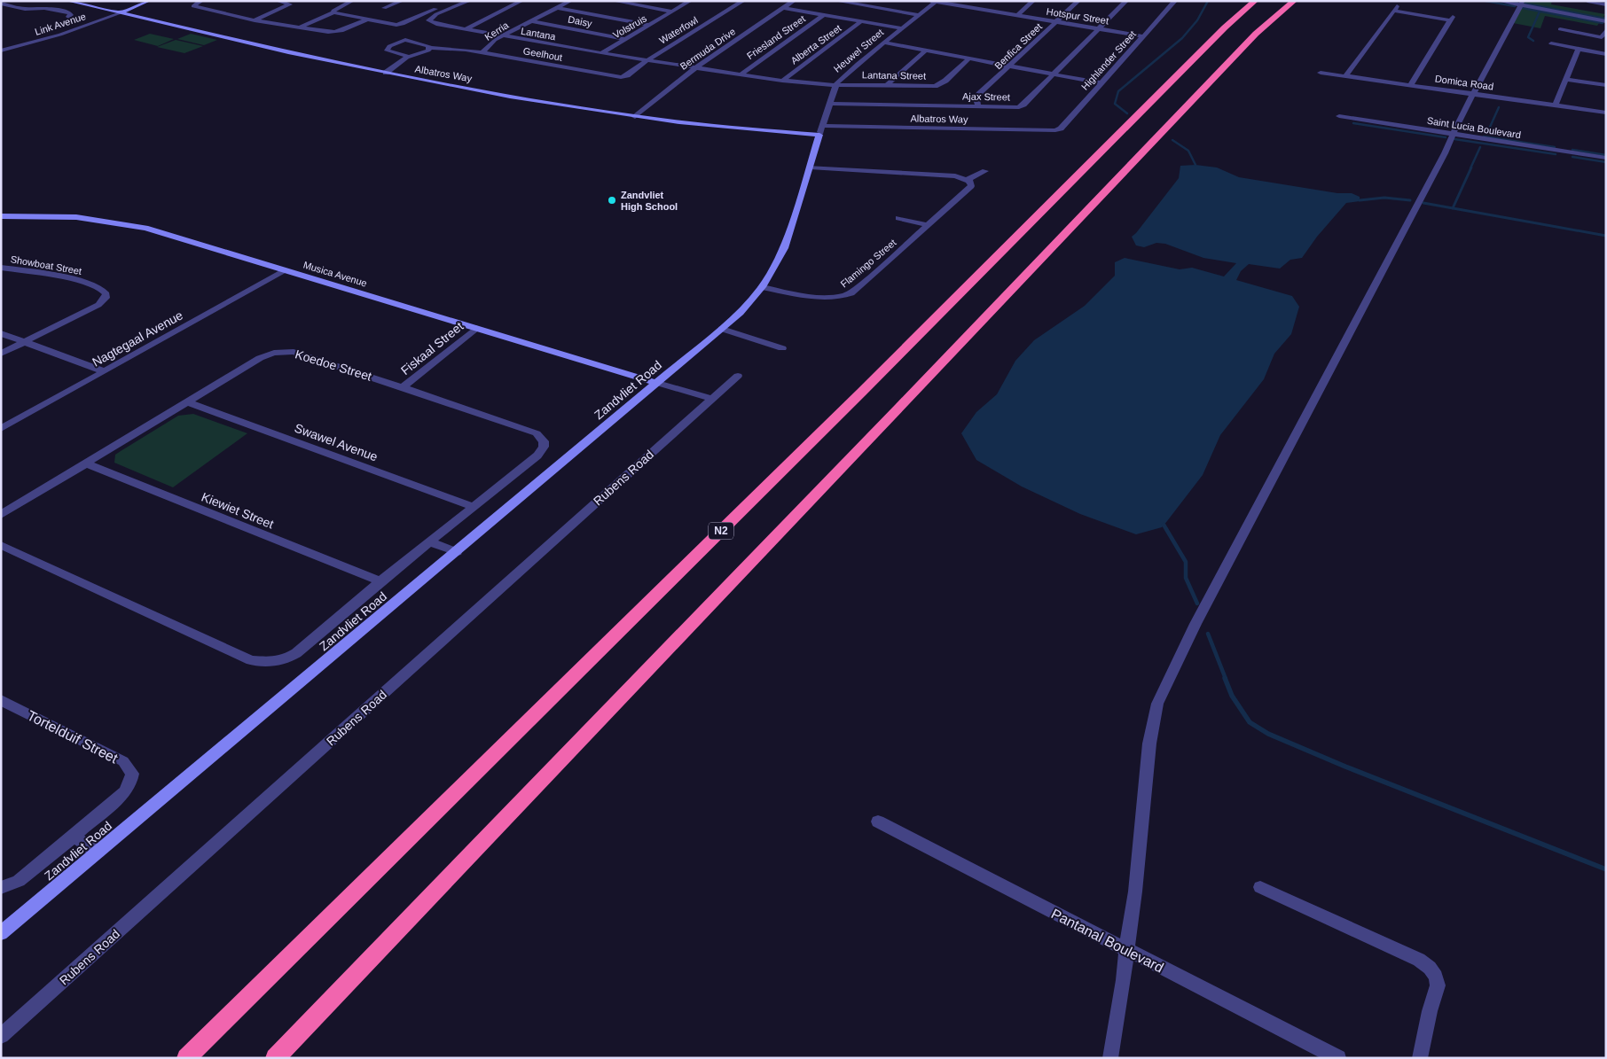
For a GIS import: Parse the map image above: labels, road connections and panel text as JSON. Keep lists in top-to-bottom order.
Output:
{
  "streets": {
    "highway": ["N2"],
    "street": [
      "Hotspur Street",
      "Daisy",
      "Link Avenue",
      "Volstruis",
      "Waterfowl",
      "Kerria",
      "Lantana",
      "Friesland Street",
      "Alberta Street",
      "Benfica Street",
      "Bermuda Drive",
      "Heuwel Street",
      "Geelhout",
      "Highlander Street",
      "Albatros Way",
      "Lantana Street",
      "Domica Road",
      "Ajax Street",
      "Saint Lucia Boulevard",
      "Flamingo Street",
      "Showboat Street",
      "Musica Avenue",
      "Nagtegaal Avenue",
      "Fiskaal Street",
      "Koedoe Street",
      "Zandvliet Road",
      "Swawel Avenue",
      "Rubens Road",
      "Kiewiet Street",
      "Tortelduif Street",
      "Pantanal Boulevard"
    ]
  },
  "crossings": [
    ["Hotspur Street", "Benfica Street"],
    ["Hotspur Street", "Heuwel Street"],
    ["Hotspur Street", "Highlander Street"],
    ["Hotspur Street", "Ajax Street"],
    ["Daisy", "Volstruis"],
    ["Daisy", "Kerria"],
    ["Link Avenue", "Albatros Way"],
    ["Volstruis", "Lantana"],
    ["Waterfowl", "Lantana"],
    ["Waterfowl", "Geelhout"],
    ["Kerria", "Lantana"],
    ["Kerria", "Geelhout"],
    ["Lantana", "Friesland Street"],
    ["Lantana", "Bermuda Drive"],
    ["Lantana", "Geelhout"],
    ["Lantana", "Lantana Street"],
    ["Friesland Street", "Lantana Street"],
    ["Alberta Street", "Lantana Street"],
    ["Benfica Street", "Ajax Street"],
    ["Bermuda Drive", "Albatros Way"],
    ["Heuwel Street", "Albatros Way"],
    ["Heuwel Street", "Lantana Street"],
    ["Heuwel Street", "Ajax Street"],
    ["Heuwel Street", "Zandvliet Road"],
    ["Highlander Street", "Albatros Way"],
    ["Albatros Way", "Zandvliet Road"],
    ["Flamingo Street", "Zandvliet Road"],
    ["Musica Avenue", "Nagtegaal Avenue"],
    ["Musica Avenue", "Fiskaal Street"],
    ["Musica Avenue", "Zandvliet Road"],
    ["Fiskaal Street", "Koedoe Street"],
    ["Koedoe Street", "Swawel Avenue"],
    ["Koedoe Street", "Kiewiet Street"]
  ],
  "places": ["Zandvliet High School"]
}
